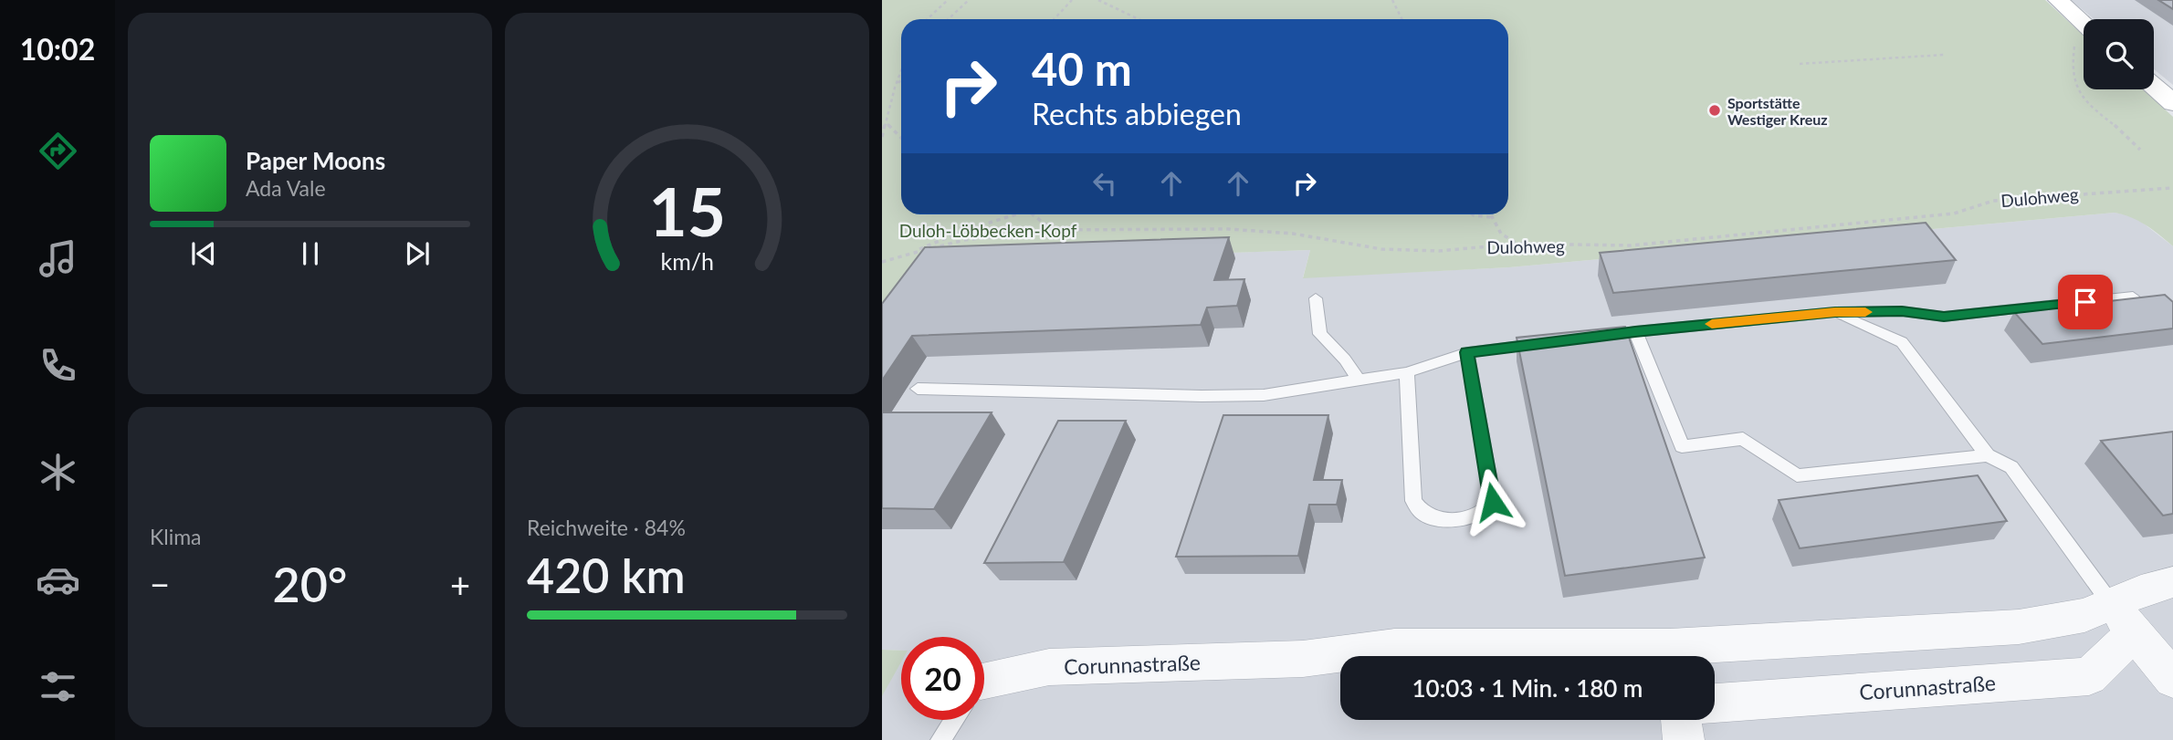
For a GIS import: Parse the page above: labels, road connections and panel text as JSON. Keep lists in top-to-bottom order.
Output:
{
  "streets": {
    "street": ["Corunnastraße"],
    "path": ["Dulohweg"]
  },
  "parks": ["Duloh-Löbbecken-Kopf"],
  "places": ["Sportstätte Westiger Kreuz"],
  "page": {
    "tabs": "10:02",
    "turn": ["40 m", "Rechts abbiegen"],
    "song": ["Paper Moons", "Ada Vale"],
    "tile": [
      "Klima",
      ["Reichweite · 84%", "420 km"]
    ],
    "heat": ["−", "20°", "+"],
    "limit": "20",
    "trip": "10:03 · 1 Min. · 180 m",
    "gauge": ["15", "km/h"]
  }
}
